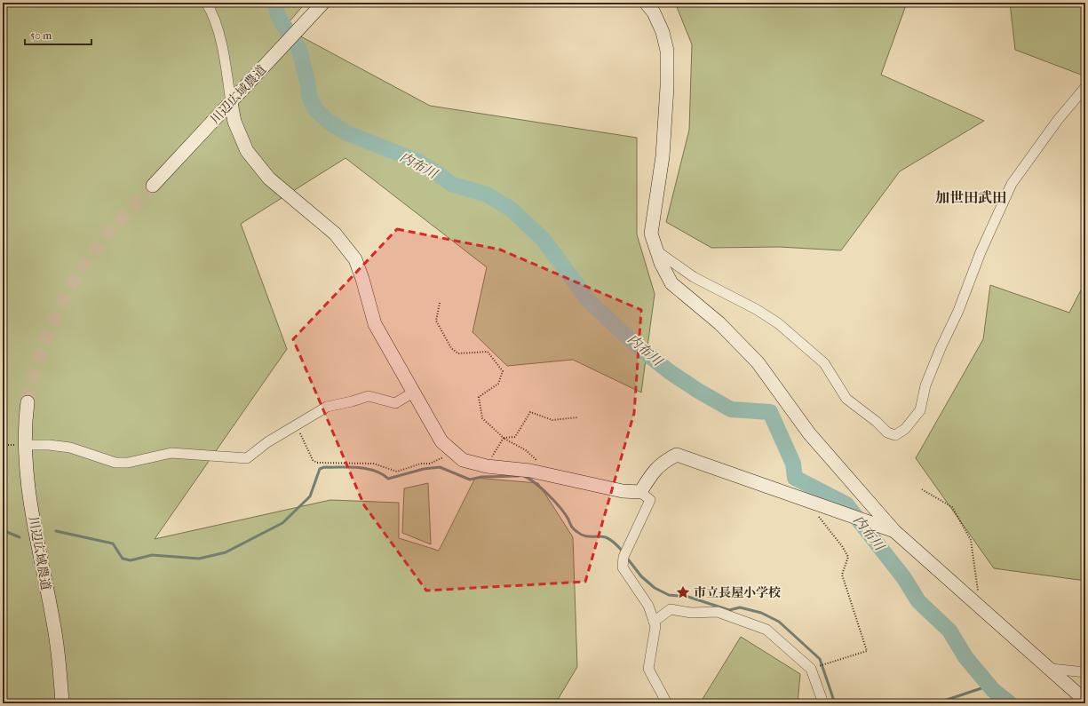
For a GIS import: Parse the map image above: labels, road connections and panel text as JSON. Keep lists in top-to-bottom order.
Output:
{
  "streets": {
    "street": ["川辺広域農道"]
  },
  "districts": ["加世田武田"],
  "water": ["内布川"],
  "places": {
    "place": ["市立長屋小学校"]
  },
  "scale_bar": "50 m"
}
